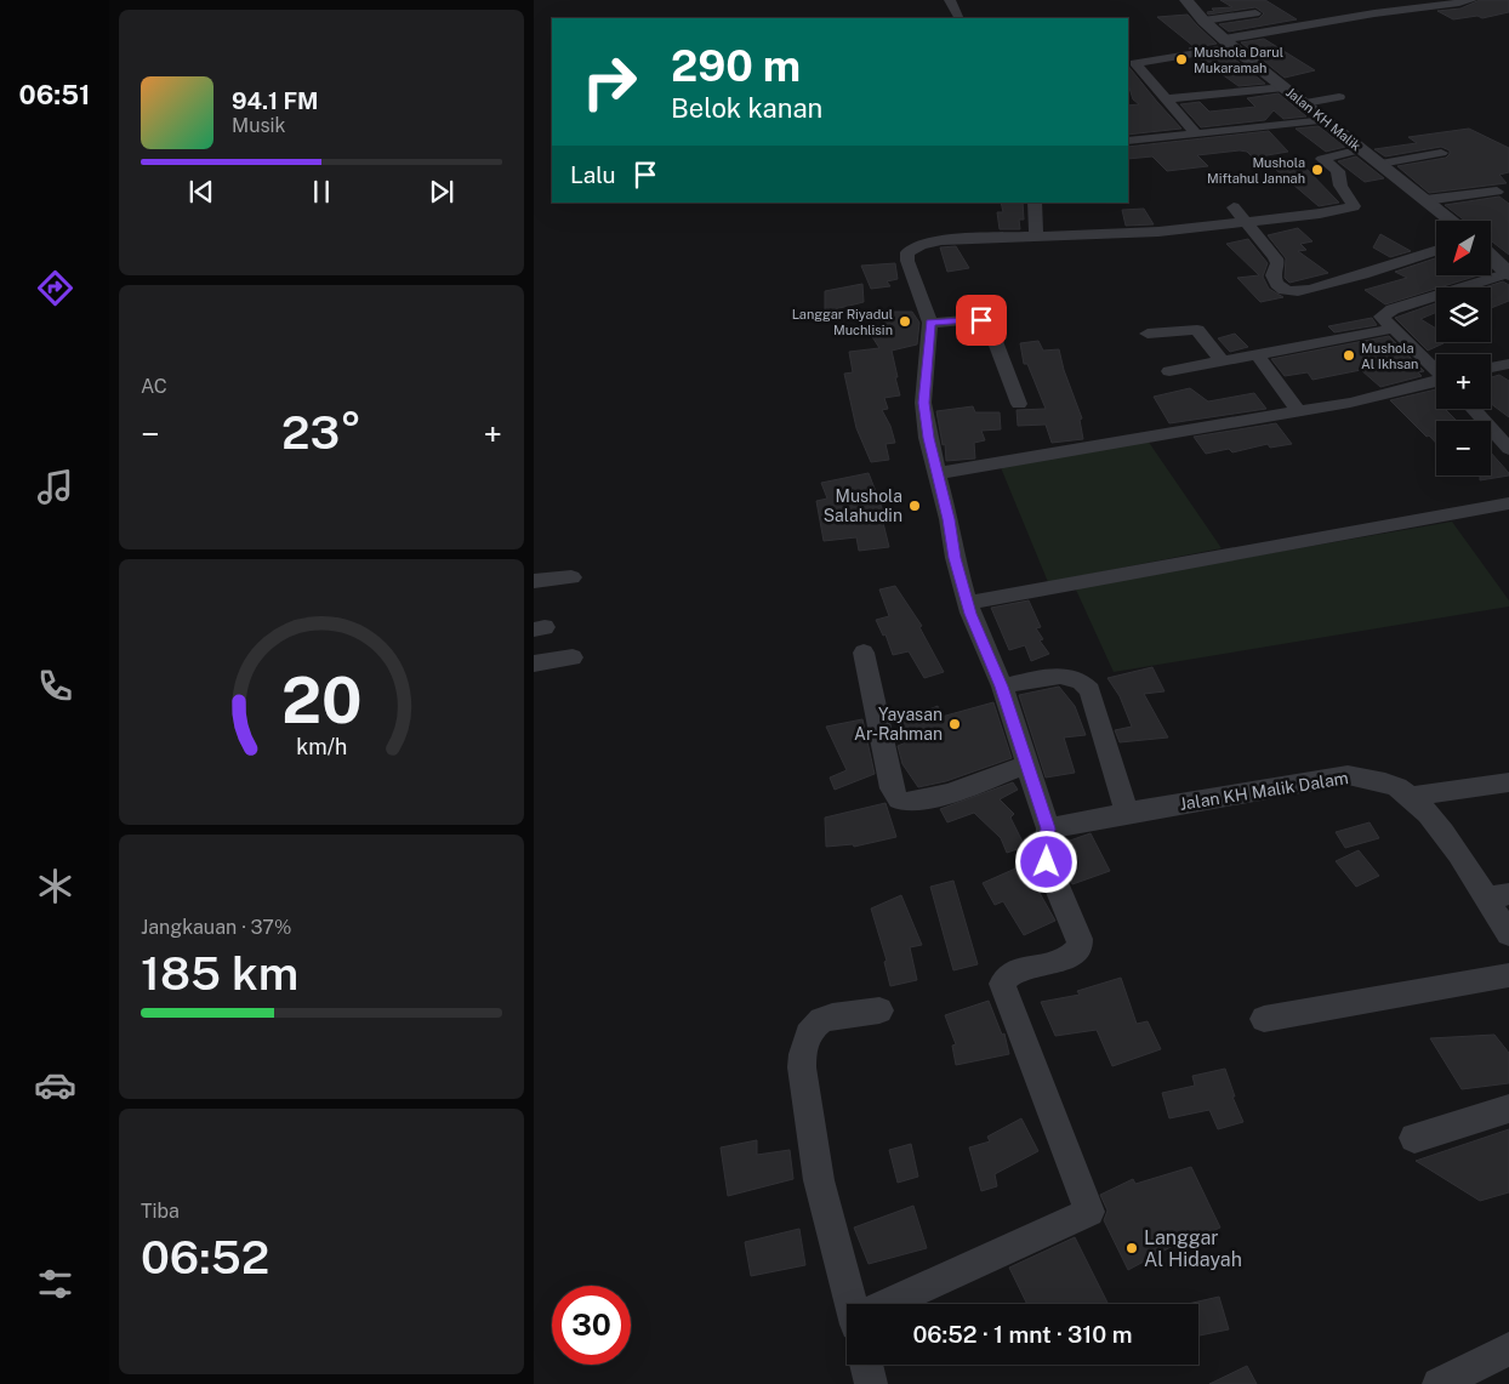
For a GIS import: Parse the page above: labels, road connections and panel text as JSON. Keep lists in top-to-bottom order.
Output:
{
  "streets": {
    "street": ["Jalan KH Malik", "Jalan KH Malik Dalam"]
  },
  "places": [
    "Mushola Darul Mukaramah",
    "Mushola Miftahul Jannah",
    "Langgar Riyadul Muchlisin",
    "Mushola Al Ikhsan",
    "Mushola Salahudin",
    "Yayasan Ar-Rahman",
    "Langgar Al Hidayah"
  ],
  "north": "bottom left",
  "page": {
    "tabs": "06:51",
    "turn": ["290 m", "Belok kanan"],
    "song": ["94.1 FM", "Musik"],
    "then": "Lalu",
    "map_buttons": ["+", "−"],
    "tile": [
      "AC",
      ["Jangkauan · 37%", "185 km"],
      ["Tiba", "06:52"]
    ],
    "heat": ["−", "23°", "+"],
    "limit": "30",
    "trip": "06:52 · 1 mnt · 310 m",
    "gauge": ["20", "km/h"]
  }
}
